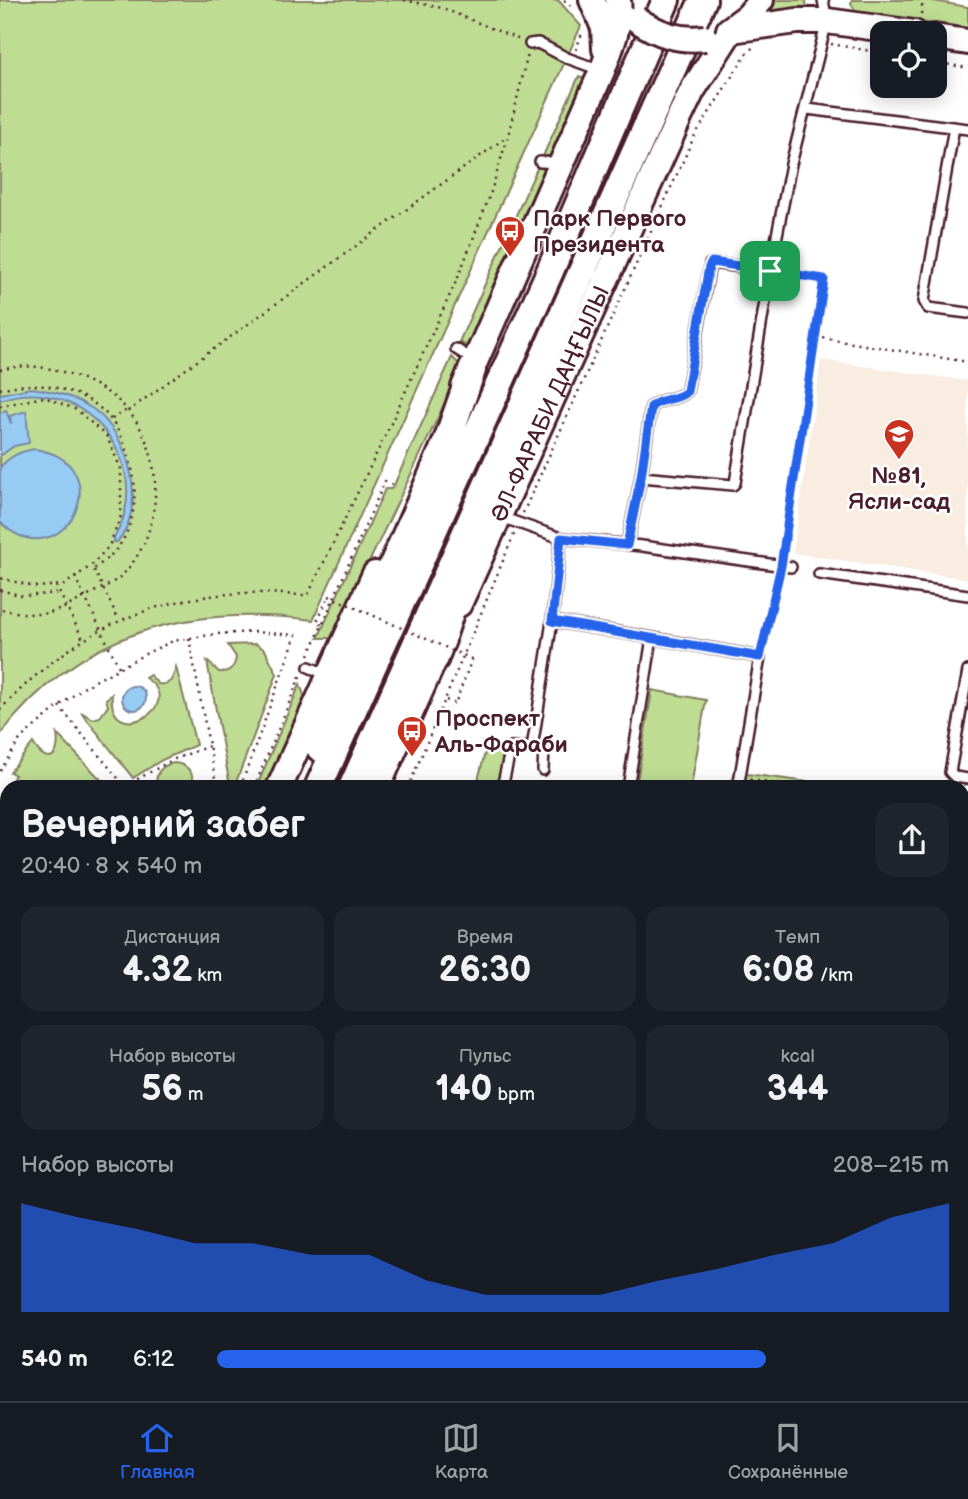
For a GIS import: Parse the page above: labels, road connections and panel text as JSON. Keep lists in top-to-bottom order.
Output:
{
  "streets": {
    "main road": ["ӘЛ-ФАРАБИ ДАҢҒЫЛЫ"]
  },
  "places": {
    "bus stop": ["Парк Первого Президента", "Проспект Аль-Фараби"],
    "school or university": ["№81, Ясли-сад"]
  },
  "page": {
    "heading": ["Вечерний забег", "20:40 · 8 × 540 m"],
    "stats": [
      ["Дистанция", "4.32 km"],
      ["Время", "26:30"],
      ["Темп", "6:08 /km"],
      ["Набор высоты", "56 m"],
      ["Пульс", "140 bpm"],
      ["kcal", "344"]
    ],
    "chart": ["Набор высоты", "208–215 m"],
    "list": [
      {
        "name": "540 m",
        "note": "6:12"
      }
    ],
    "tabs": ["Главная", "Карта", "Сохранённые"]
  }
}
